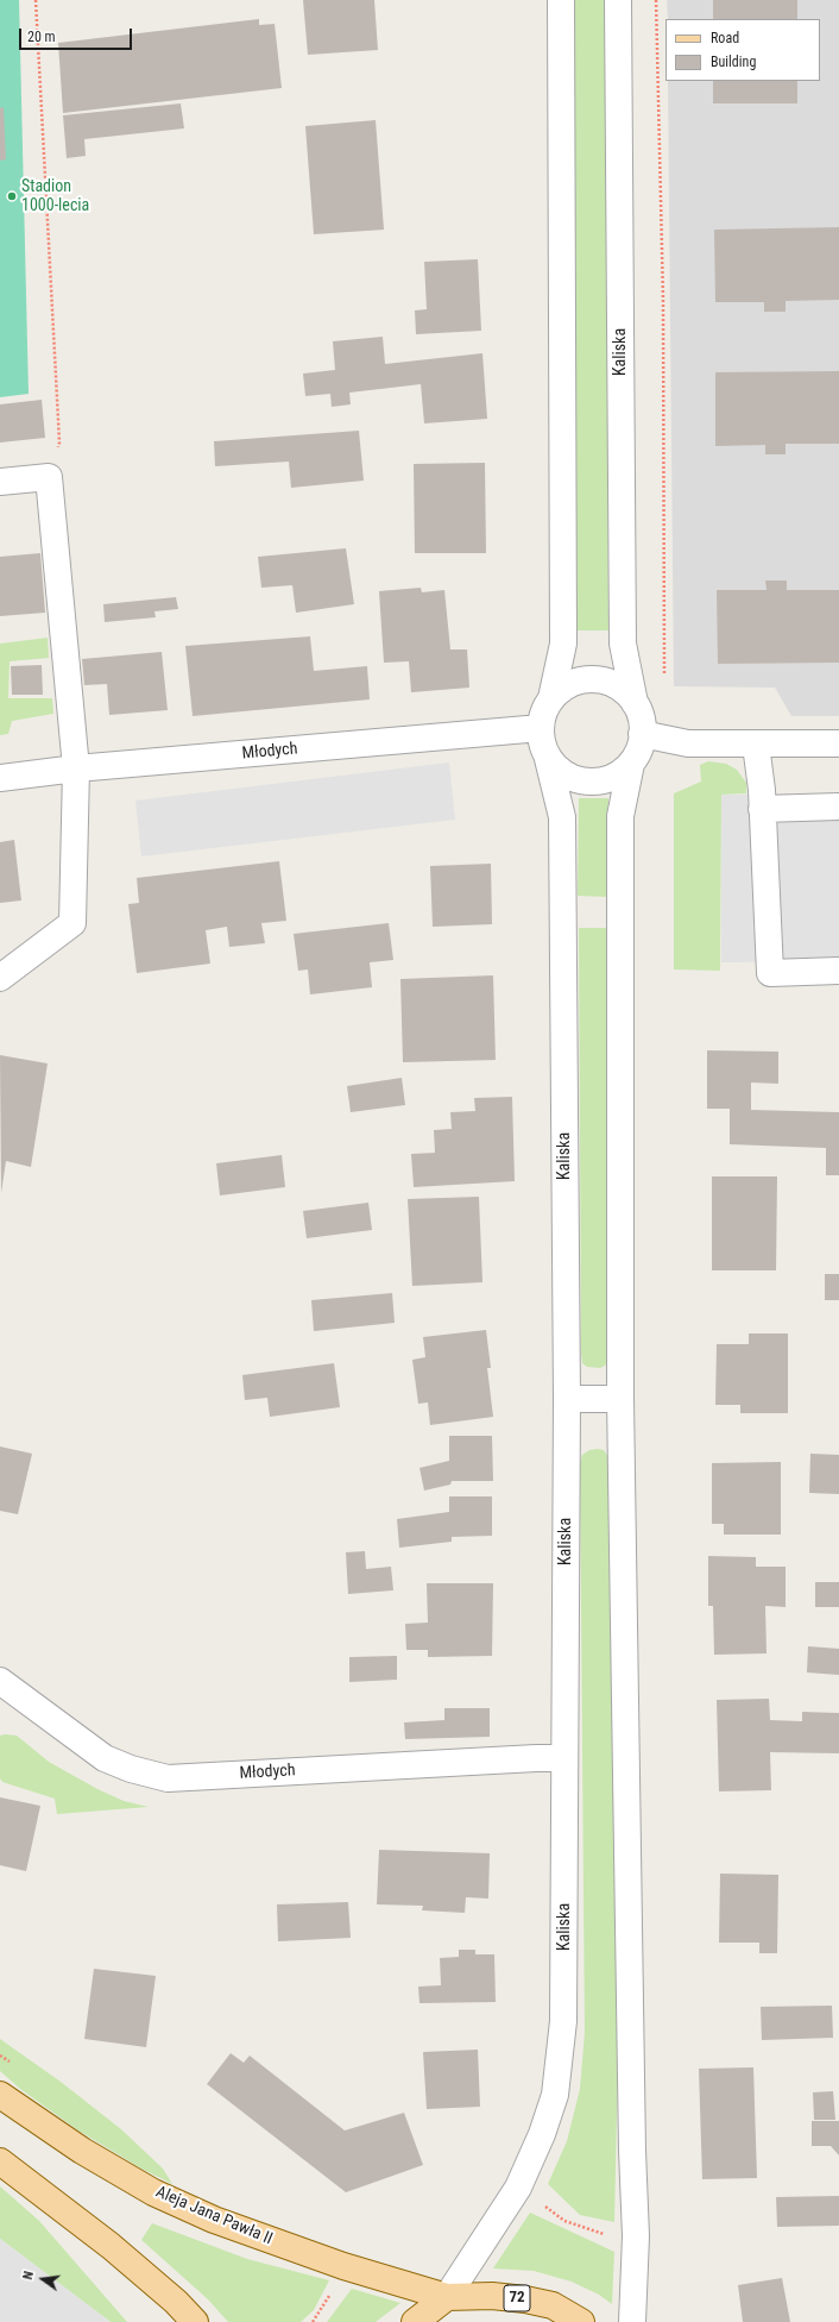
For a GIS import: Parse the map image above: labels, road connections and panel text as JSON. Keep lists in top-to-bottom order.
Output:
{
  "streets": {
    "main road": ["Aleja Jana Pawła II", "72"],
    "street": ["Kaliska", "Młodych"]
  },
  "crossings": [
    ["Kaliska", "Młodych"],
    ["Kaliska", "Aleja Jana Pawła II"],
    ["Kaliska", "72"],
    ["Aleja Jana Pawła II", "72"]
  ],
  "places": ["Stadion 1000-lecia"],
  "legend": ["Road", "Building"],
  "scale_bar": "20 m",
  "north": "left"
}
